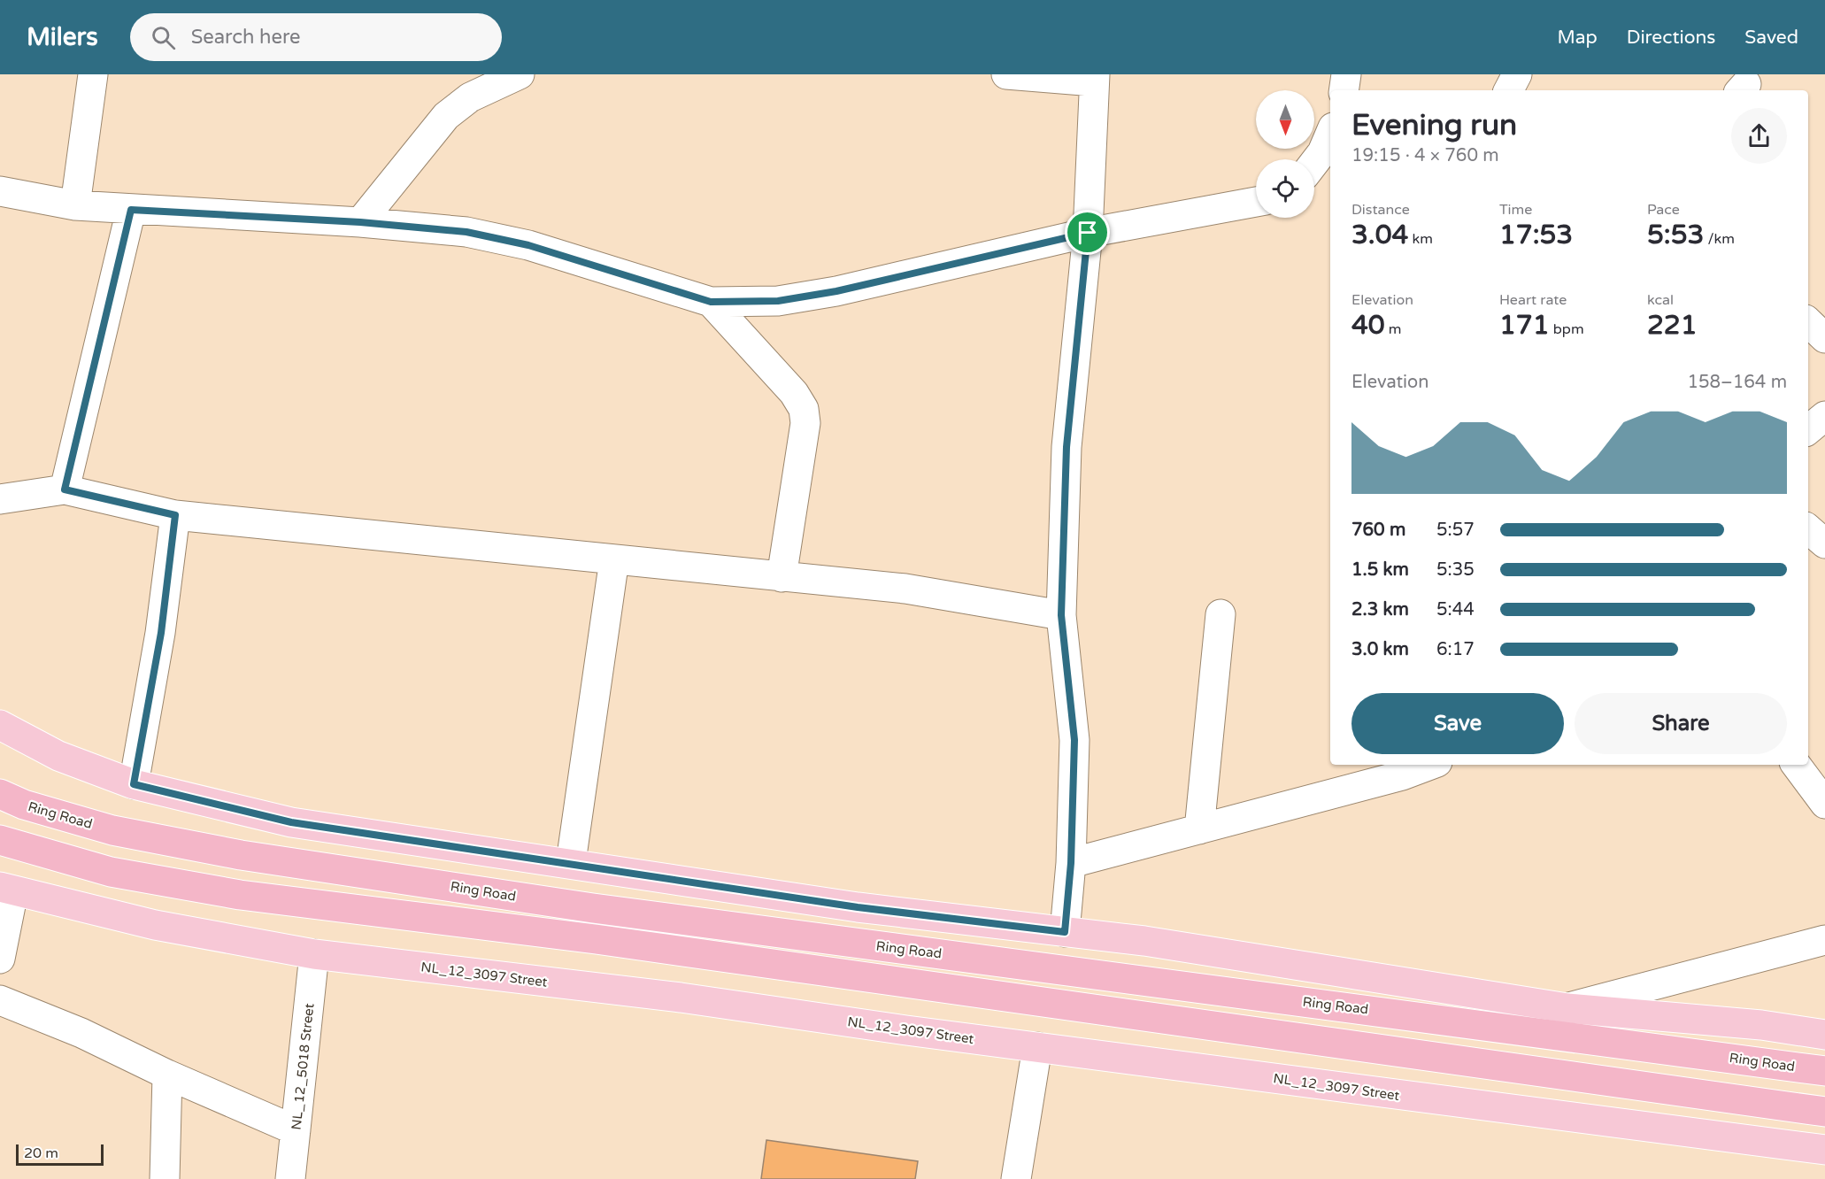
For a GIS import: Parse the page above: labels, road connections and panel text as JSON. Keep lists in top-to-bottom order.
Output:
{
  "streets": {
    "highway": ["Ring Road"],
    "main road": ["NL_12_3097 Street"],
    "street": ["NL_12_5018 Street"]
  },
  "crossings": [
    ["NL_12_3097 Street", "NL_12_5018 Street"]
  ],
  "scale_bar": "20 m",
  "north": "bottom",
  "page": {
    "header": "Milers",
    "search": "Search here",
    "nav": ["Map", "Directions", "Saved"],
    "heading": ["Evening run", "19:15 · 4 × 760 m"],
    "stats": [
      ["Distance", "3.04 km"],
      ["Time", "17:53"],
      ["Pace", "5:53 /km"],
      ["Elevation", "40 m"],
      ["Heart rate", "171 bpm"],
      ["kcal", "221"]
    ],
    "chart": ["Elevation", "158–164 m"],
    "list": [
      {
        "name": "760 m",
        "note": "5:57"
      },
      {
        "name": "1.5 km",
        "note": "5:35"
      },
      {
        "name": "2.3 km",
        "note": "5:44"
      },
      {
        "name": "3.0 km",
        "note": "6:17"
      }
    ],
    "buttons": ["Save", "Share"],
    "scale": "20 m"
  }
}
